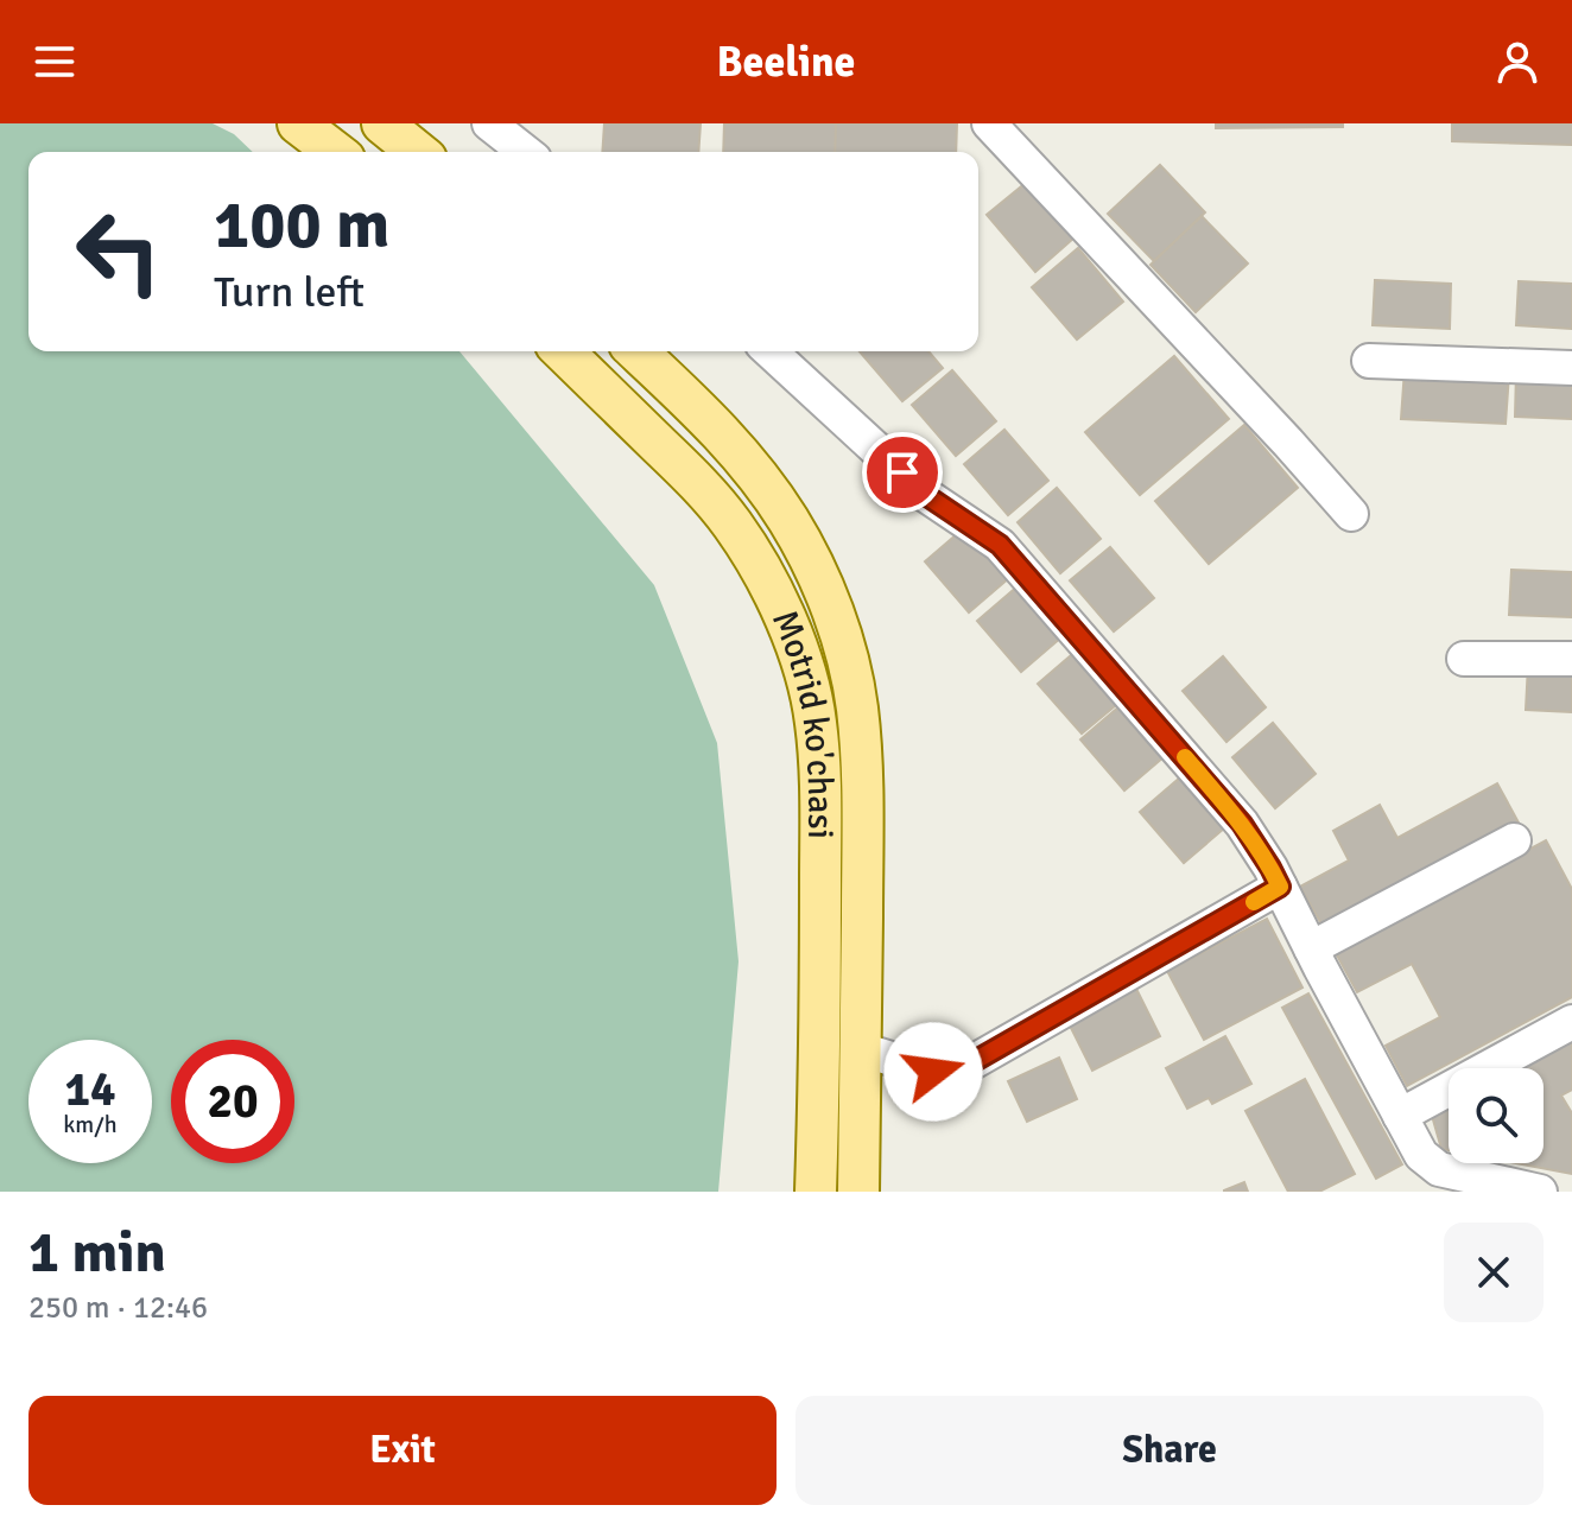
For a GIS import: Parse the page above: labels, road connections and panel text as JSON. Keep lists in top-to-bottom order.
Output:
{
  "streets": {
    "main road": ["Motrid ko'chasi"]
  },
  "page": {
    "header": "Beeline",
    "turn": ["100 m", "Turn left"],
    "speed": "14 km/h",
    "limit": "20",
    "heading": ["1 min", "250 m · 12:46"],
    "buttons": ["Exit", "Share"]
  }
}
